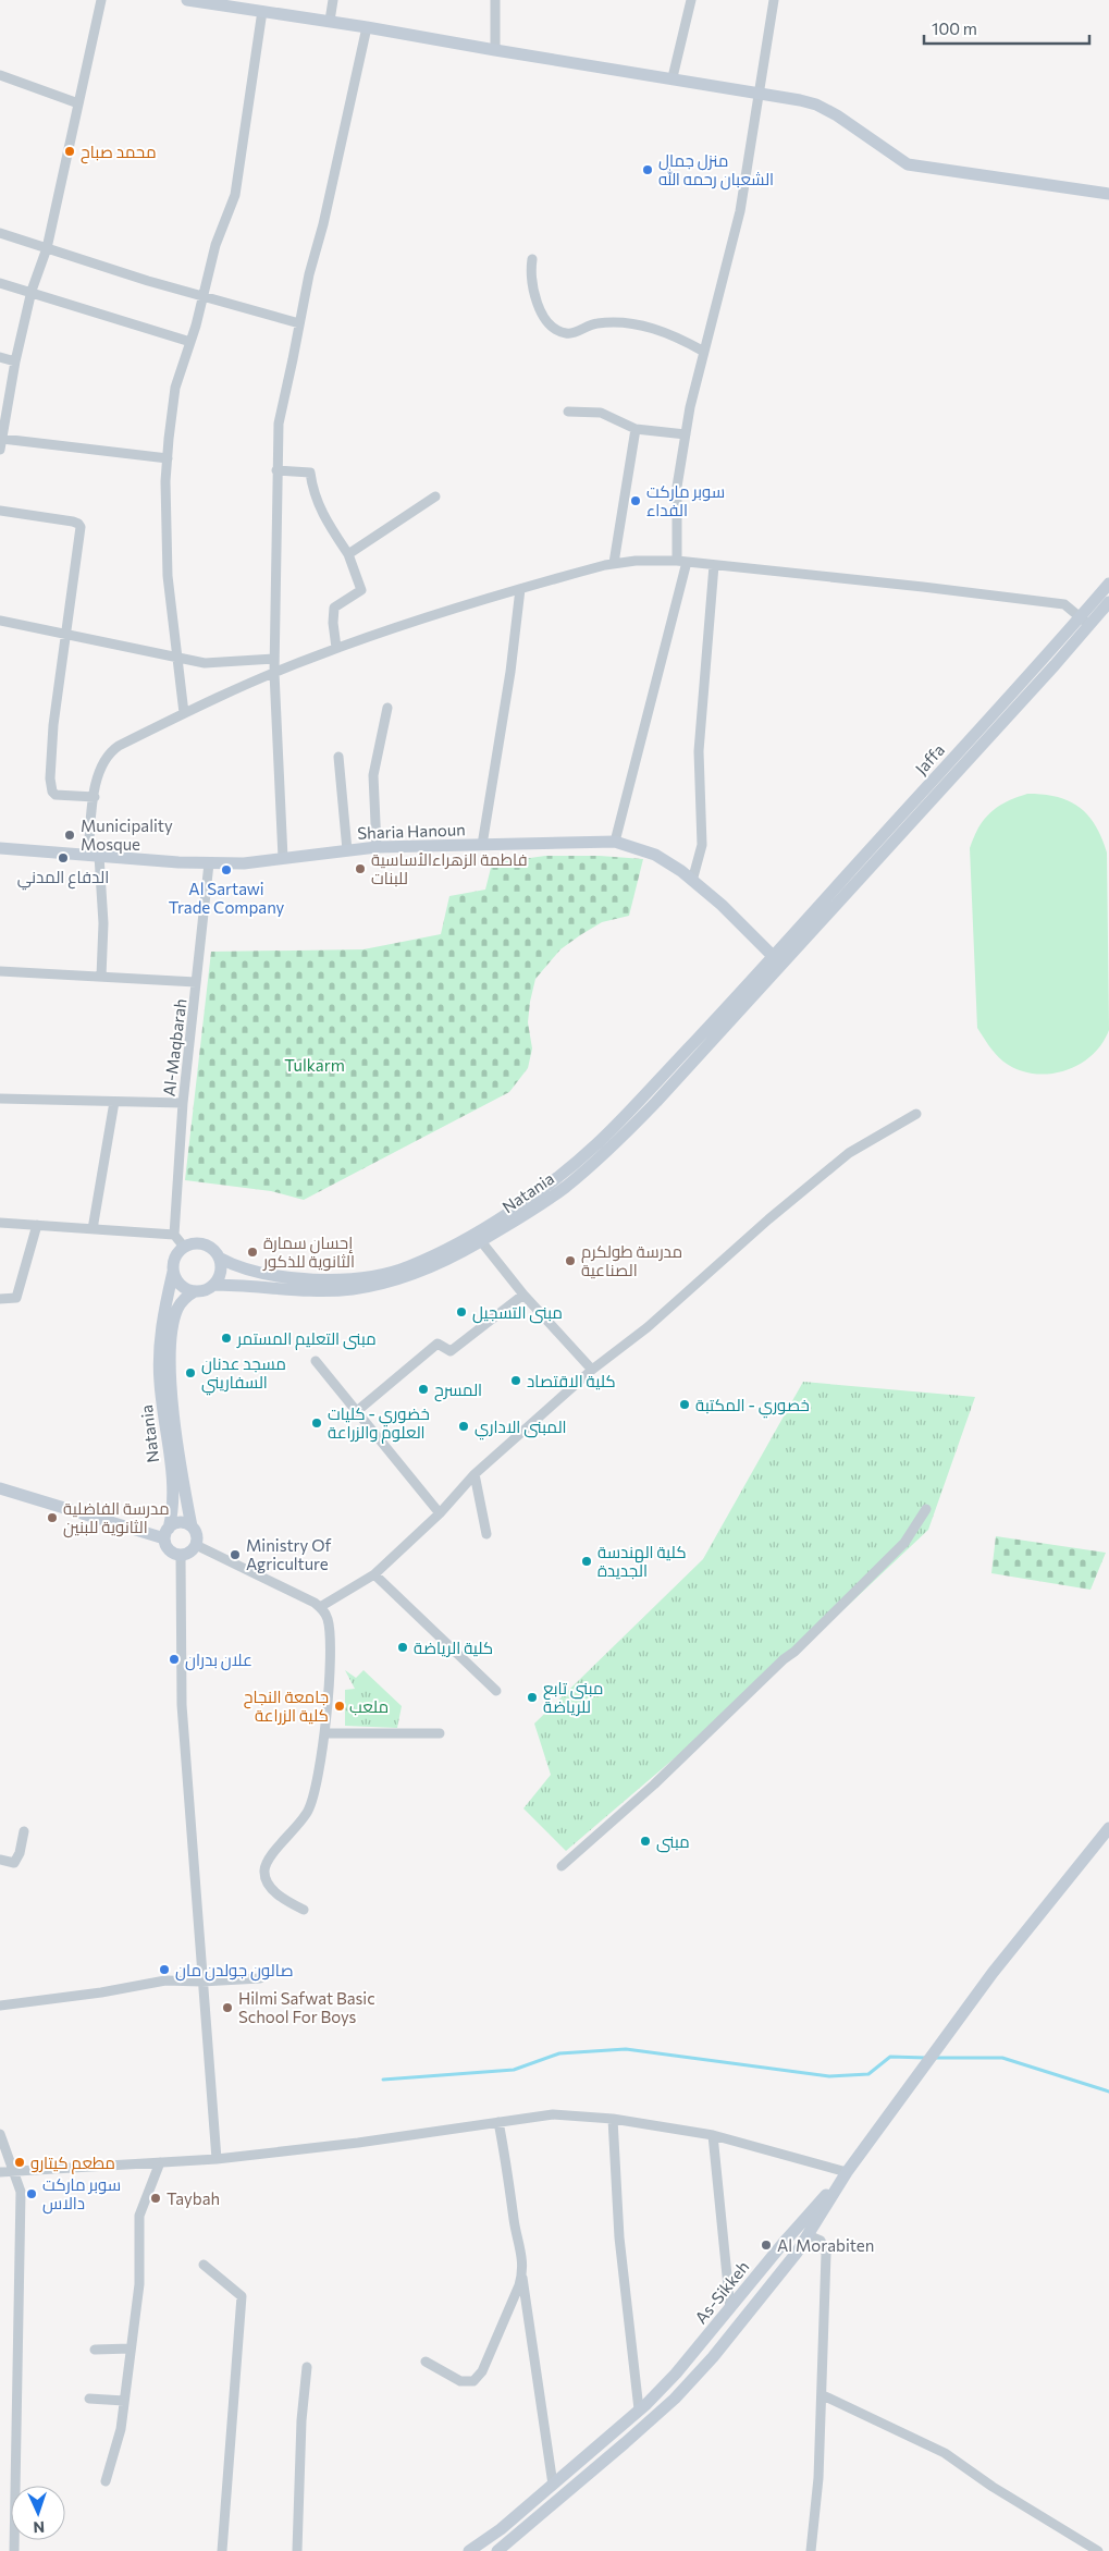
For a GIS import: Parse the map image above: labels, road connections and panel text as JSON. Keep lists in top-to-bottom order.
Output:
{
  "streets": {
    "street": [
      "Jaffa",
      "Sharia Hanoun",
      "Al-Maqbarah",
      "Natania",
      "As-Sikkeh"
    ]
  },
  "crossings": [
    ["Jaffa", "Sharia Hanoun"],
    ["Jaffa", "Natania"],
    ["Sharia Hanoun", "Al-Maqbarah"],
    ["Sharia Hanoun", "Natania"]
  ],
  "parks": ["Tulkarm", "ملعب"],
  "places": [
    "محمد صباح",
    "منزل جمال الشعبان رحمه الله",
    "سوبر ماركت الفداء",
    "Municipality Mosque",
    "الدفاع المدني",
    "فاطمة الزهراءالأساسية للبنات",
    "Al Sartawi Trade Company",
    "إحسان سمارة الثانوية للذكور",
    "مدرسة طولكرم الصناعية",
    "مبنى التسجيل",
    "مبنى التعليم المستمر",
    "مسجد عدنان السفاريني",
    "كلية الاقتصاد",
    "المسرح",
    "خصوري - المكتبة",
    "خضوري - كليات العلوم والزراعة",
    "المبنى الاداري",
    "مدرسة الفاضلية الثانوية للبنين",
    "Ministry Of Agriculture",
    "كلية الهندسة الجديدة",
    "كلية الرياضة",
    "علان بدران",
    "مبنى تابع للرياضة",
    "جامعة النجاح كلية الزراعة",
    "مبنى",
    "صالون جولدن مان",
    "Hilmi Safwat Basic School For Boys",
    "مطعم كيتارو",
    "سوبر ماركت دالاس",
    "Taybah",
    "Al Morabiten"
  ],
  "scale_bar": "100 m",
  "north": "bottom"
}
